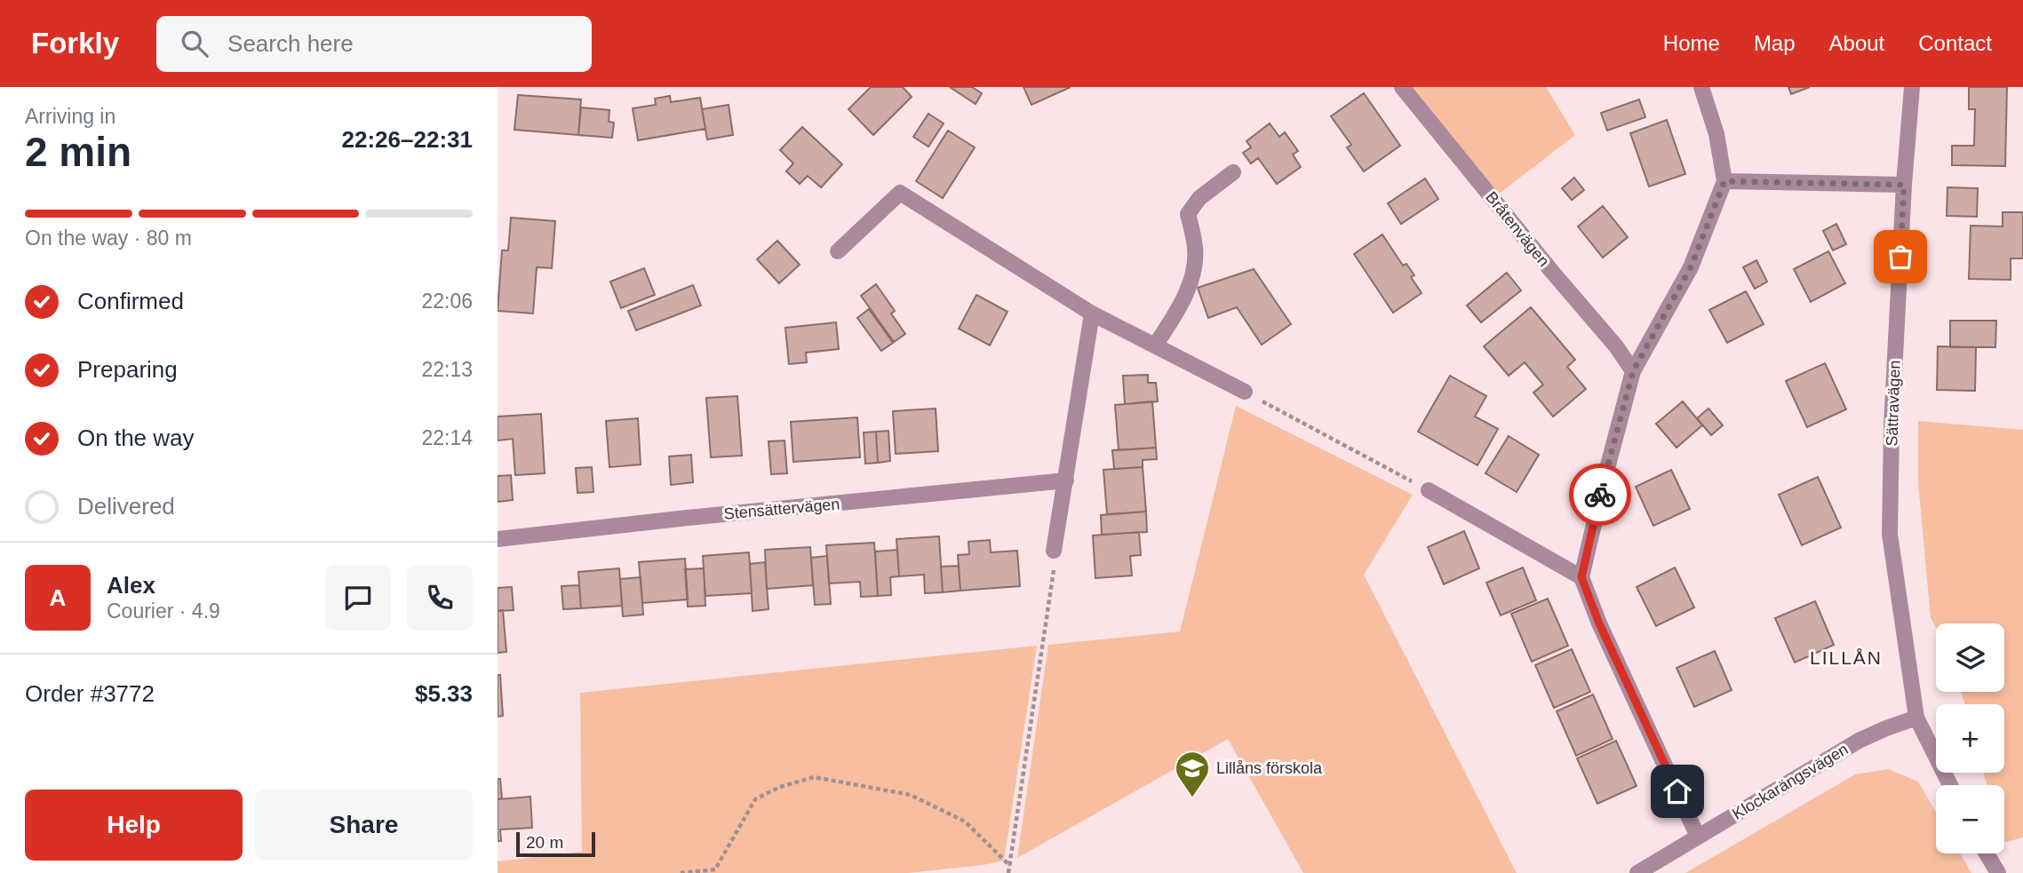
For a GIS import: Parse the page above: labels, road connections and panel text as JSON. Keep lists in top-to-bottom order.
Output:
{
  "streets": {
    "street": [
      "Bråtenvägen",
      "Sättravägen",
      "Stensättervägen",
      "Klockarängsvägen"
    ]
  },
  "crossings": [
    ["Sättravägen", "Klockarängsvägen"]
  ],
  "districts": ["LILLÅN"],
  "places": {
    "school or university": ["Lillåns förskola"]
  },
  "scale_bar": "20 m",
  "page": {
    "header": "Forkly",
    "search": "Search here",
    "nav": [
      "Home",
      "Map",
      "About",
      "Contact"
    ],
    "heading": ["2 min", "Arriving in", "22:26–22:31"],
    "panel": [
      "Alex",
      "Courier · 4.9",
      "Order #3772",
      "$5.33"
    ],
    "bar": "On the way · 80 m",
    "list": [
      ["Confirmed", "22:06"],
      ["Preparing", "22:13"],
      ["On the way", "22:14"],
      "Delivered"
    ],
    "round": "A",
    "map_buttons": ["+", "−"],
    "buttons": ["Help", "Share"],
    "scale": "20 m"
  }
}
